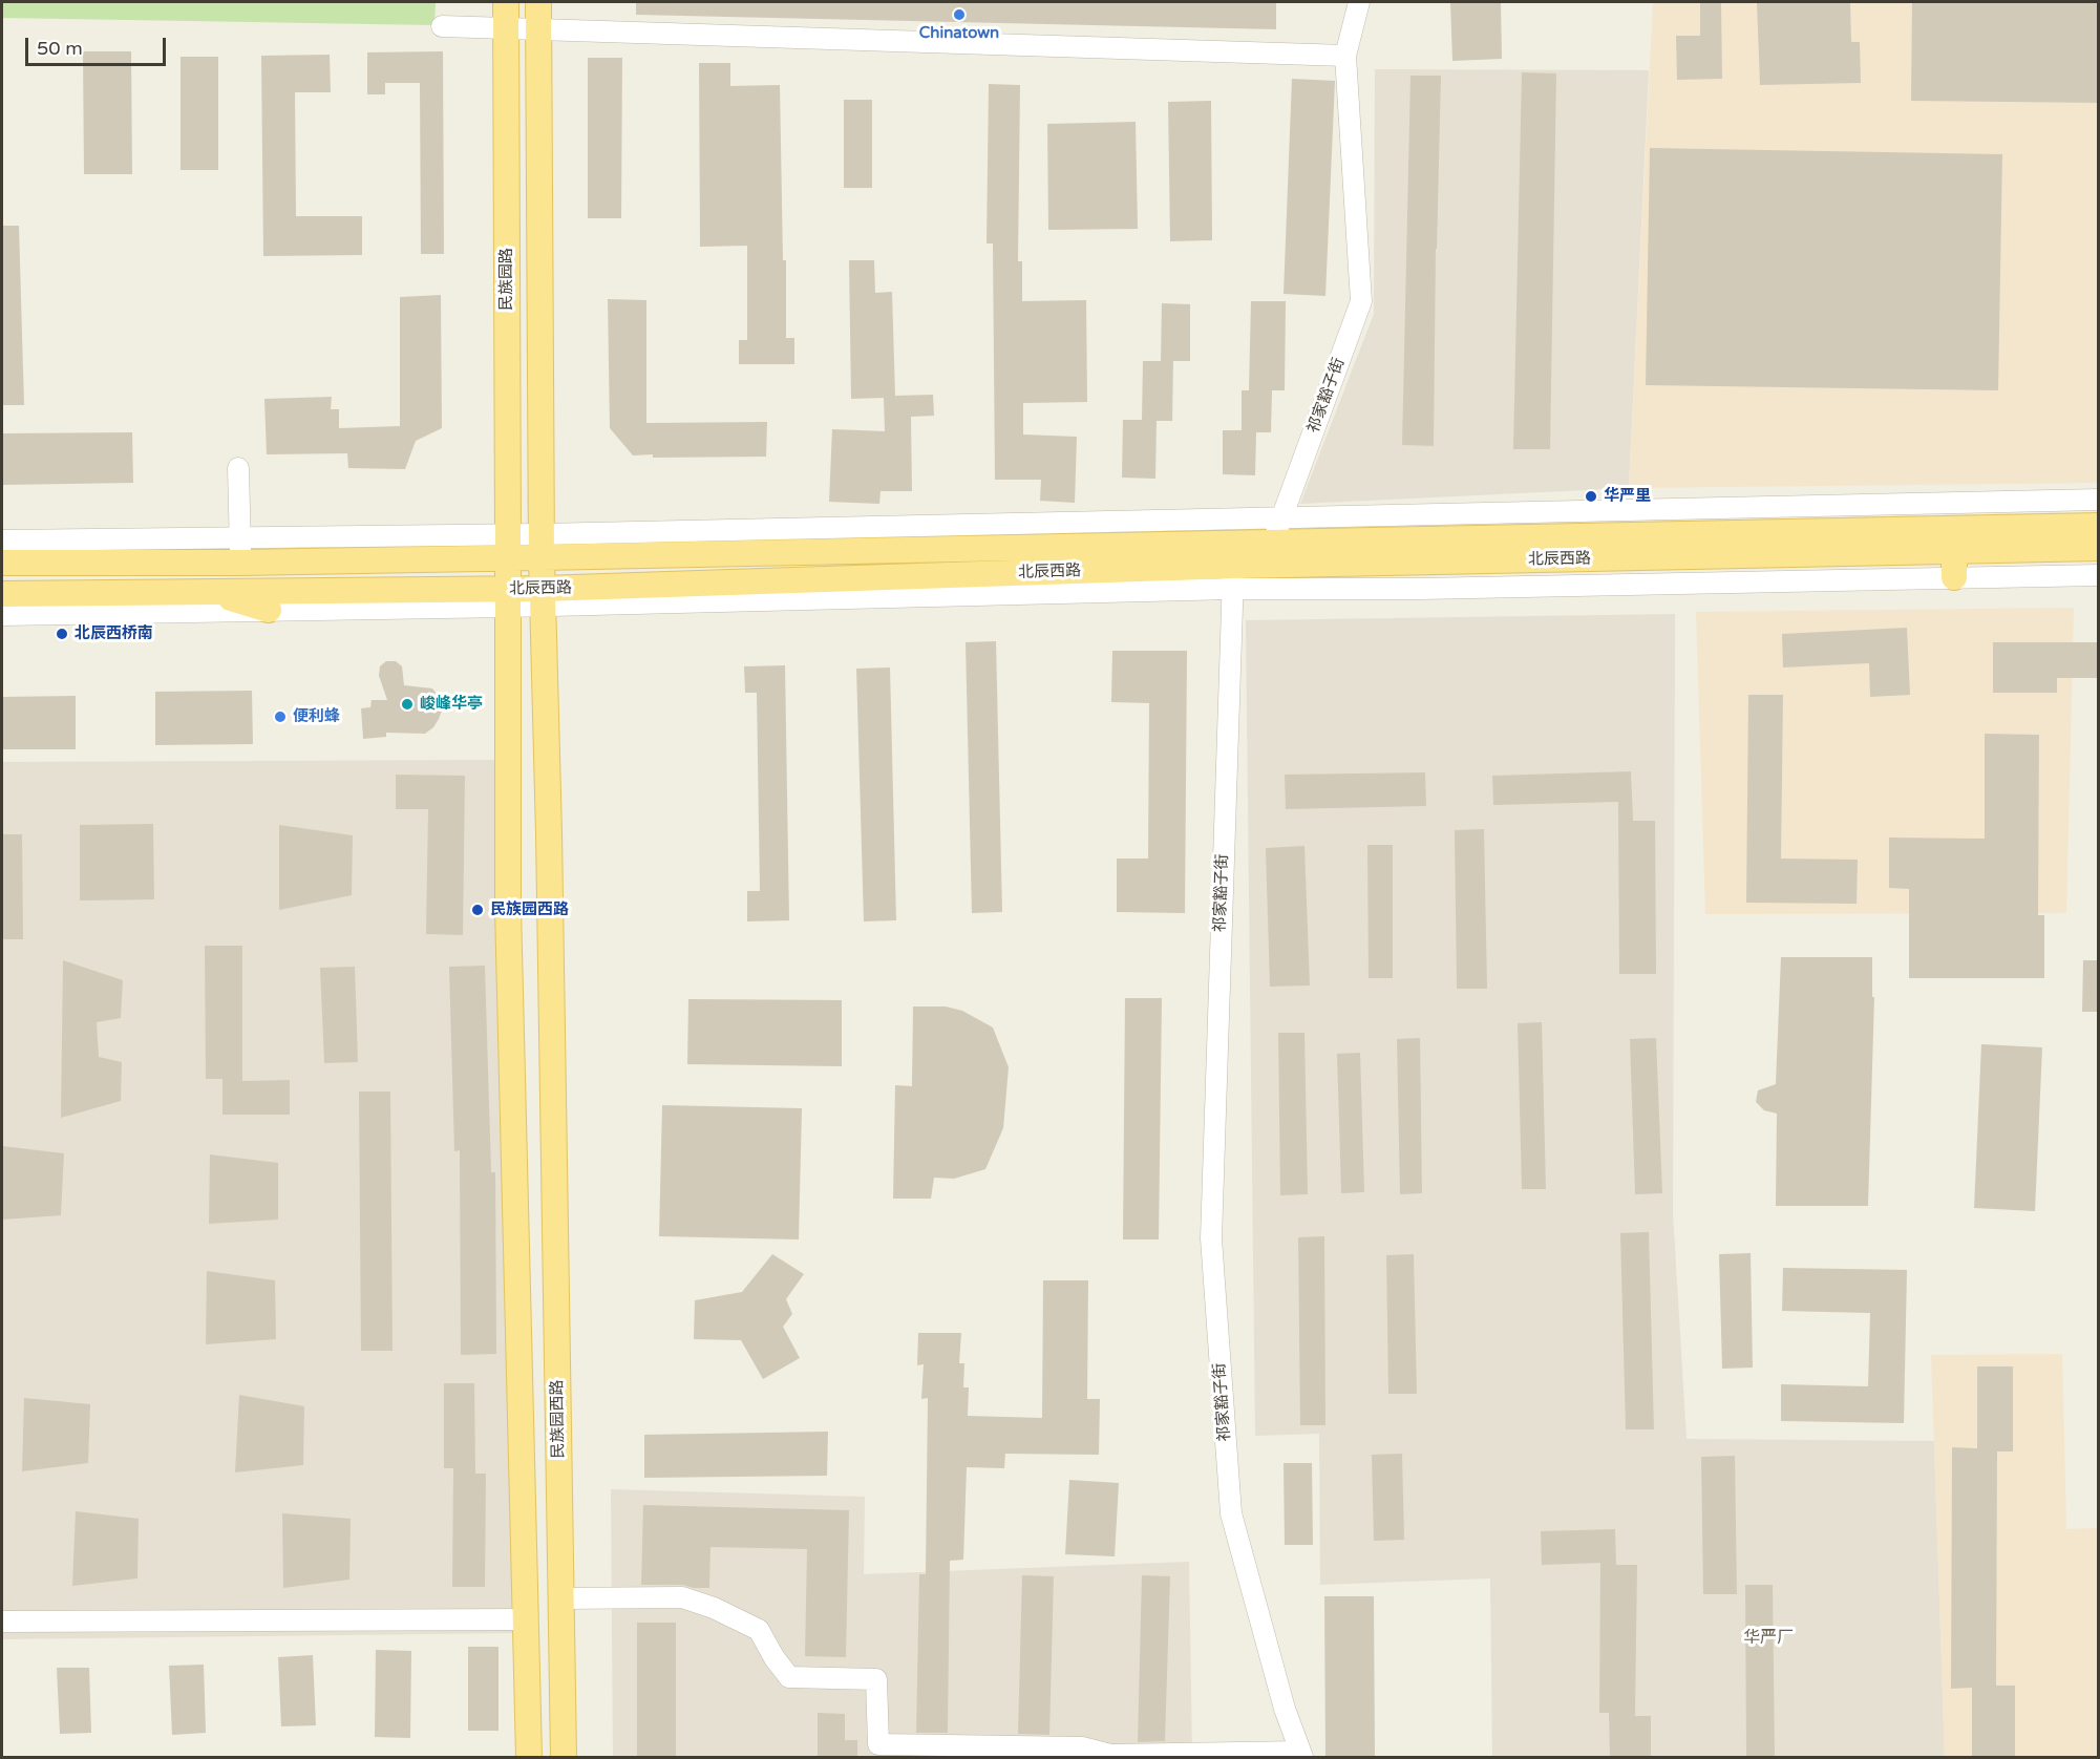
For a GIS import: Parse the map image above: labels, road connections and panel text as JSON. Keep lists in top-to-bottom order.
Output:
{
  "streets": {
    "main road": ["民族园路", "北辰西路", "民族园西路"],
    "street": ["祁家豁子街"]
  },
  "crossings": [
    ["民族园路", "北辰西路"],
    ["民族园路", "民族园西路"],
    ["祁家豁子街", "北辰西路"],
    ["北辰西路", "民族园西路"]
  ],
  "districts": ["华严厂"],
  "places": [
    "Chinatown",
    "华严里",
    "北辰西桥南",
    "峻峰华亭",
    "便利蜂",
    "民族园西路"
  ],
  "scale_bar": "50 m"
}
